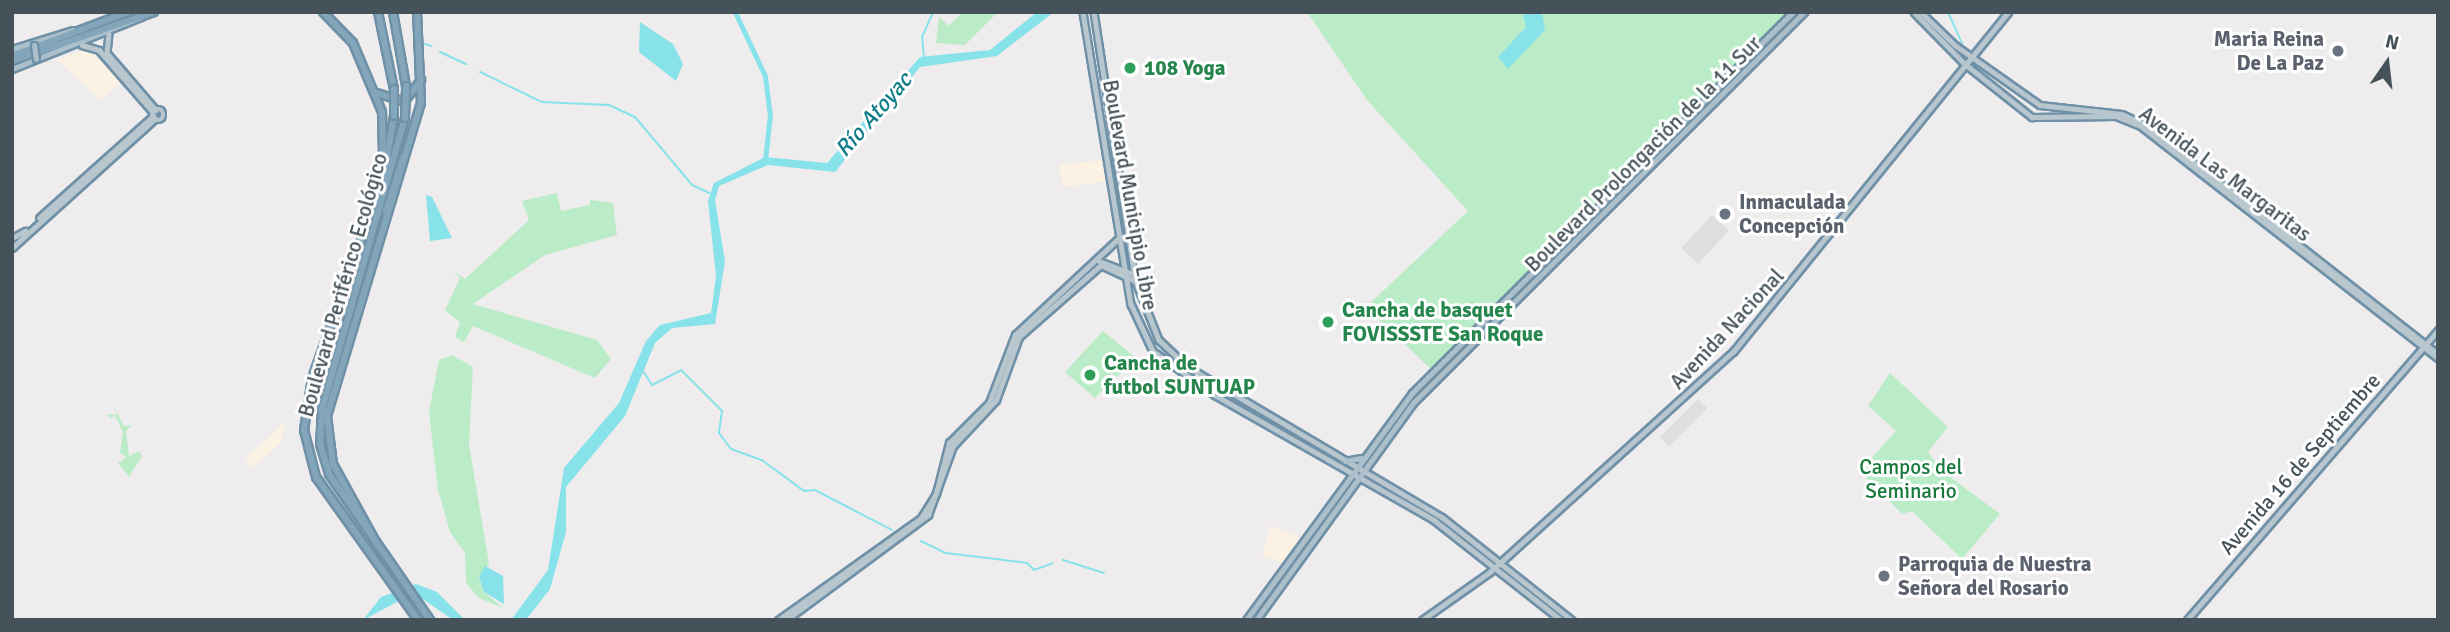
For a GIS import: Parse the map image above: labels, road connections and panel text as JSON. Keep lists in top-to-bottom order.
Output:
{
  "streets": {
    "highway": ["Boulevard Periférico Ecológico"],
    "main road": [
      "Boulevard Prolongación de la 11 Sur",
      "Avenida Las Margaritas",
      "Boulevard Municipio Libre",
      "Avenida Nacional",
      "Avenida 16 de Septiembre"
    ]
  },
  "crossings": [
    ["Boulevard Prolongación de la 11 Sur", "Boulevard Municipio Libre"],
    ["Avenida Las Margaritas", "Avenida Nacional"],
    ["Avenida Las Margaritas", "Avenida 16 de Septiembre"],
    ["Boulevard Municipio Libre", "Avenida Nacional"]
  ],
  "water": ["Río Atoyac"],
  "parks": ["Campos del Seminario"],
  "places": [
    "Maria Reina De La Paz",
    "108 Yoga",
    "Inmaculada Concepción",
    "Cancha de basquet FOVISSSTE San Roque",
    "Cancha de futbol SUNTUAP",
    "Parroquia de Nuestra Señora del Rosario"
  ],
  "north": "top"
}
